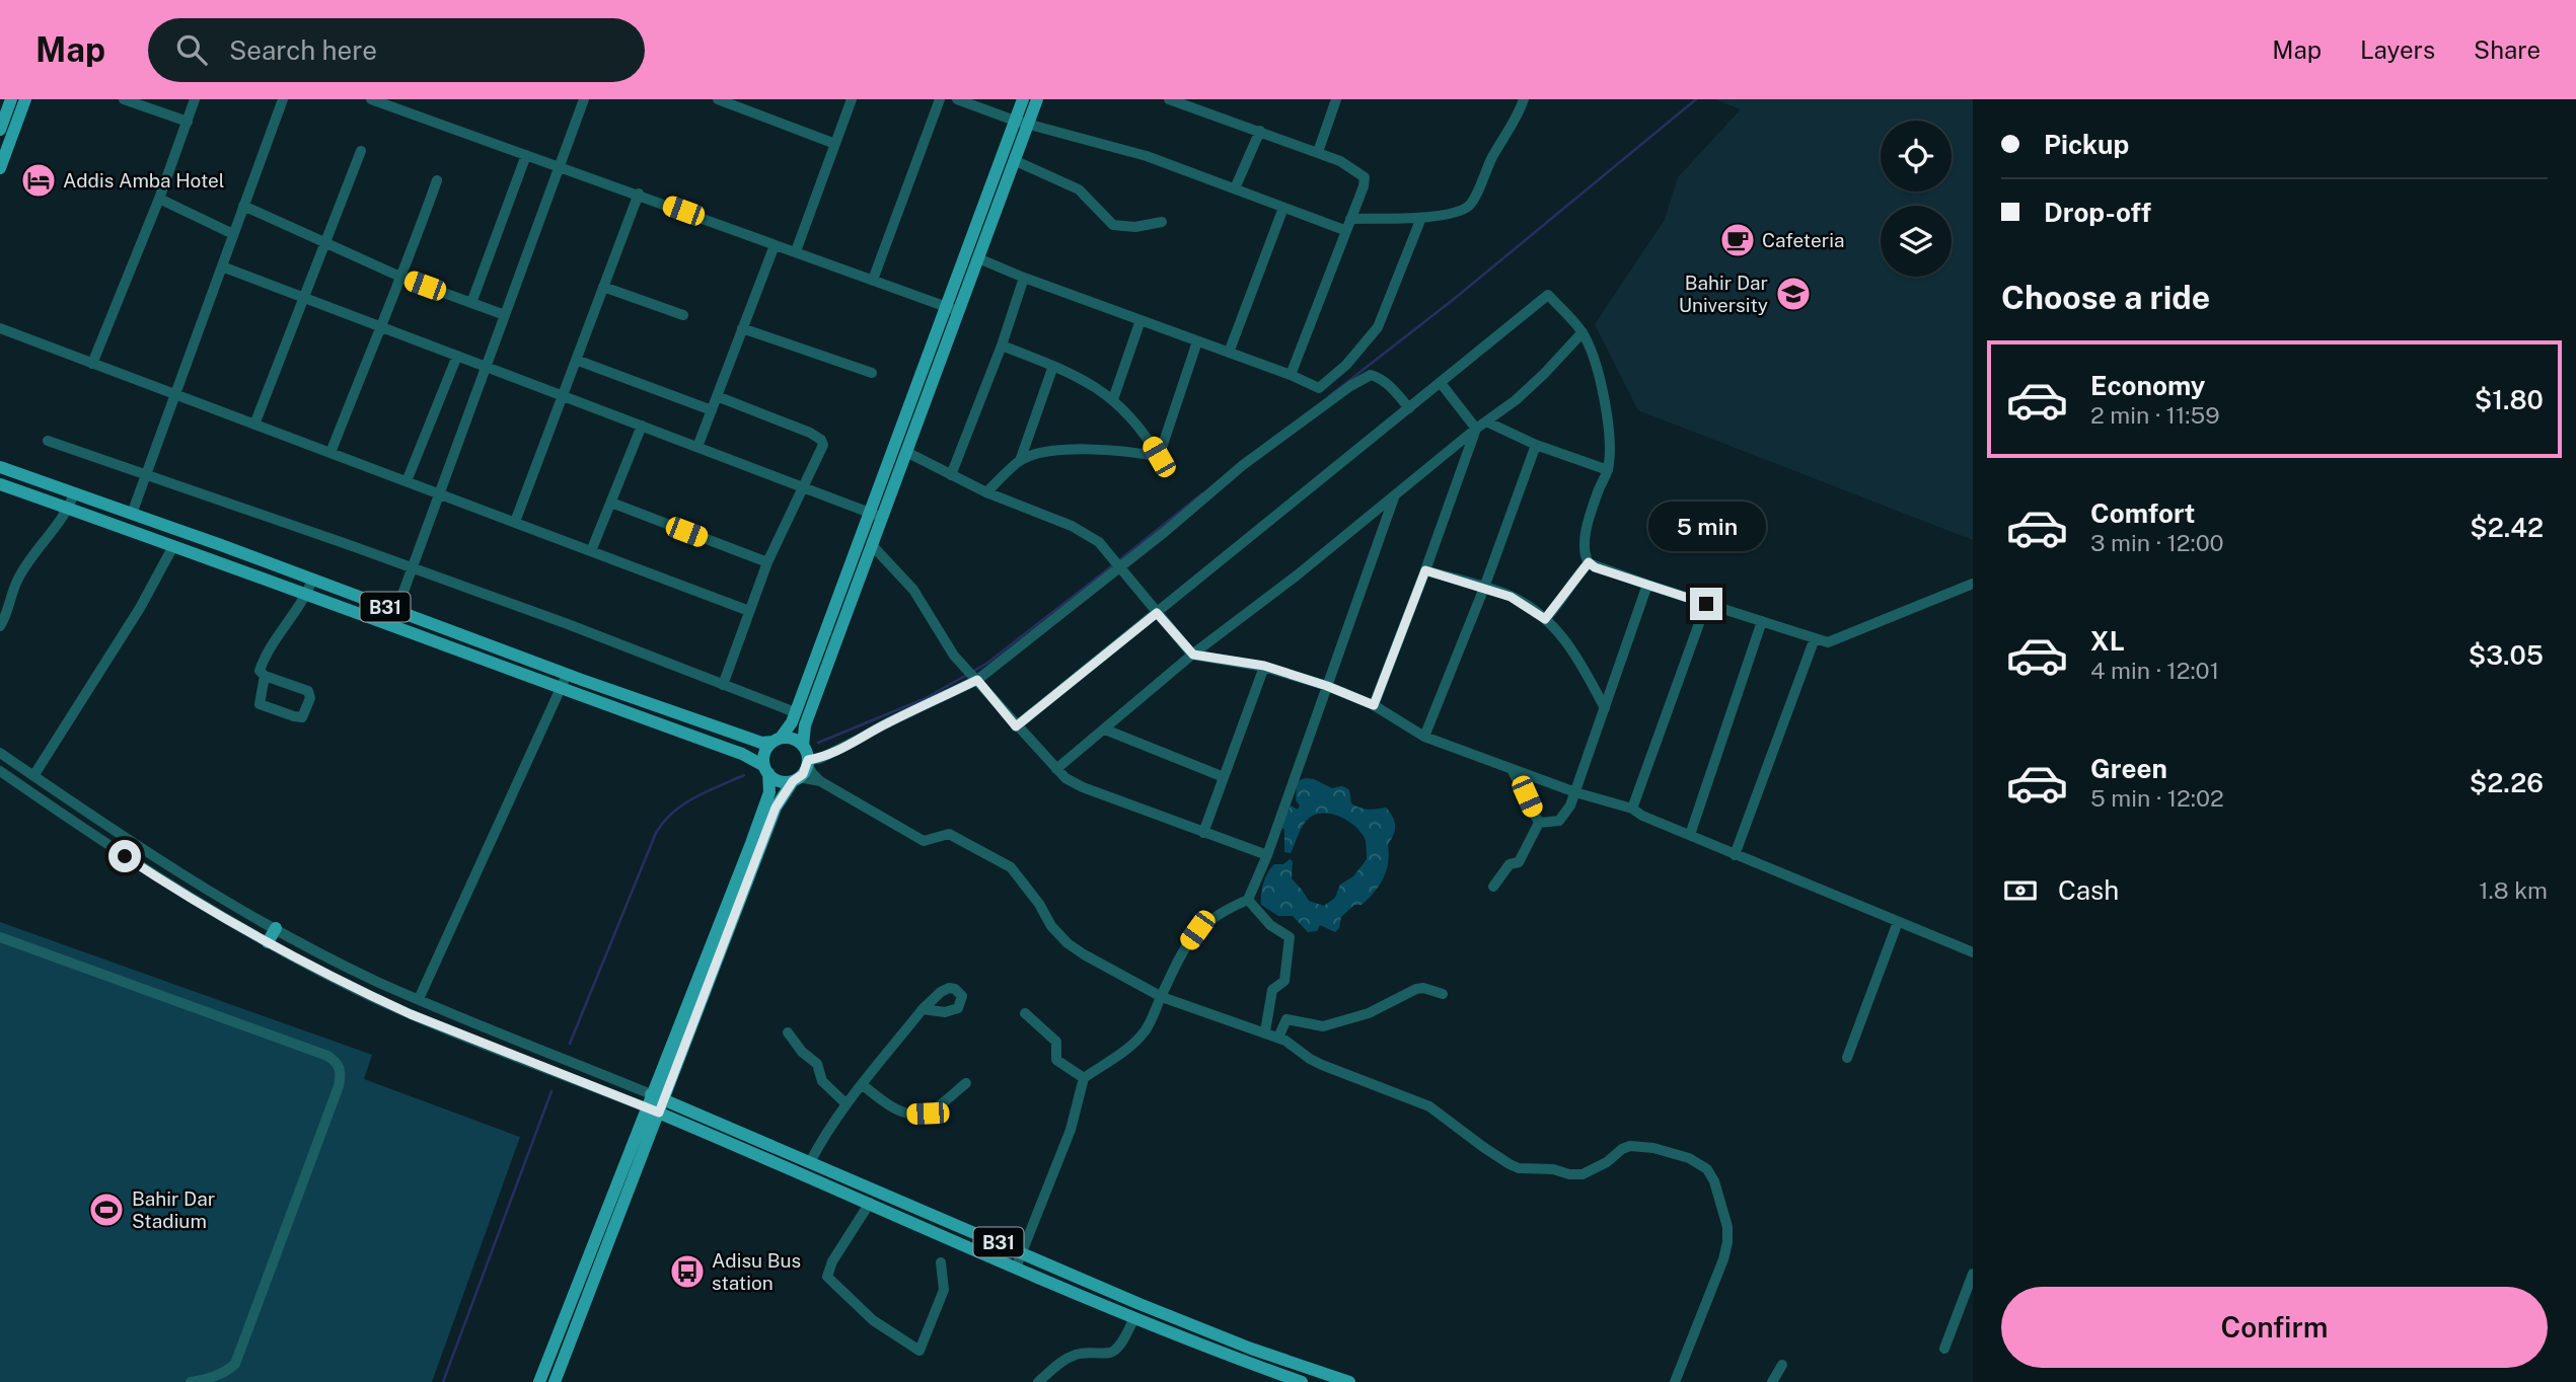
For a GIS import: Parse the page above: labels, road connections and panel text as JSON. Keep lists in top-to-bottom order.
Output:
{
  "streets": {
    "main road": ["B31"]
  },
  "places": {
    "hotel": ["Addis Amba Hotel"],
    "cafe": ["Cafeteria"],
    "school or university": ["Bahir Dar University"],
    "sports": ["Bahir Dar Stadium"],
    "bus stop": ["Adisu Bus station"]
  },
  "page": {
    "header": "Map",
    "search": "Search here",
    "nav": ["Map", "Layers", "Share"],
    "banner": ["Pickup", "Drop-off"],
    "heading": "Choose a ride",
    "list": [
      {
        "name": "Economy",
        "note": "2 min · 11:59",
        "value": "$1.80"
      },
      {
        "name": "Comfort",
        "note": "3 min · 12:00",
        "value": "$2.42"
      },
      {
        "name": "XL",
        "note": "4 min · 12:01",
        "value": "$3.05"
      },
      {
        "name": "Green",
        "note": "5 min · 12:02",
        "value": "$2.26"
      }
    ],
    "bubble": "5 min",
    "pay": ["Cash", "1.8 km"],
    "buttons": "Confirm"
  }
}
